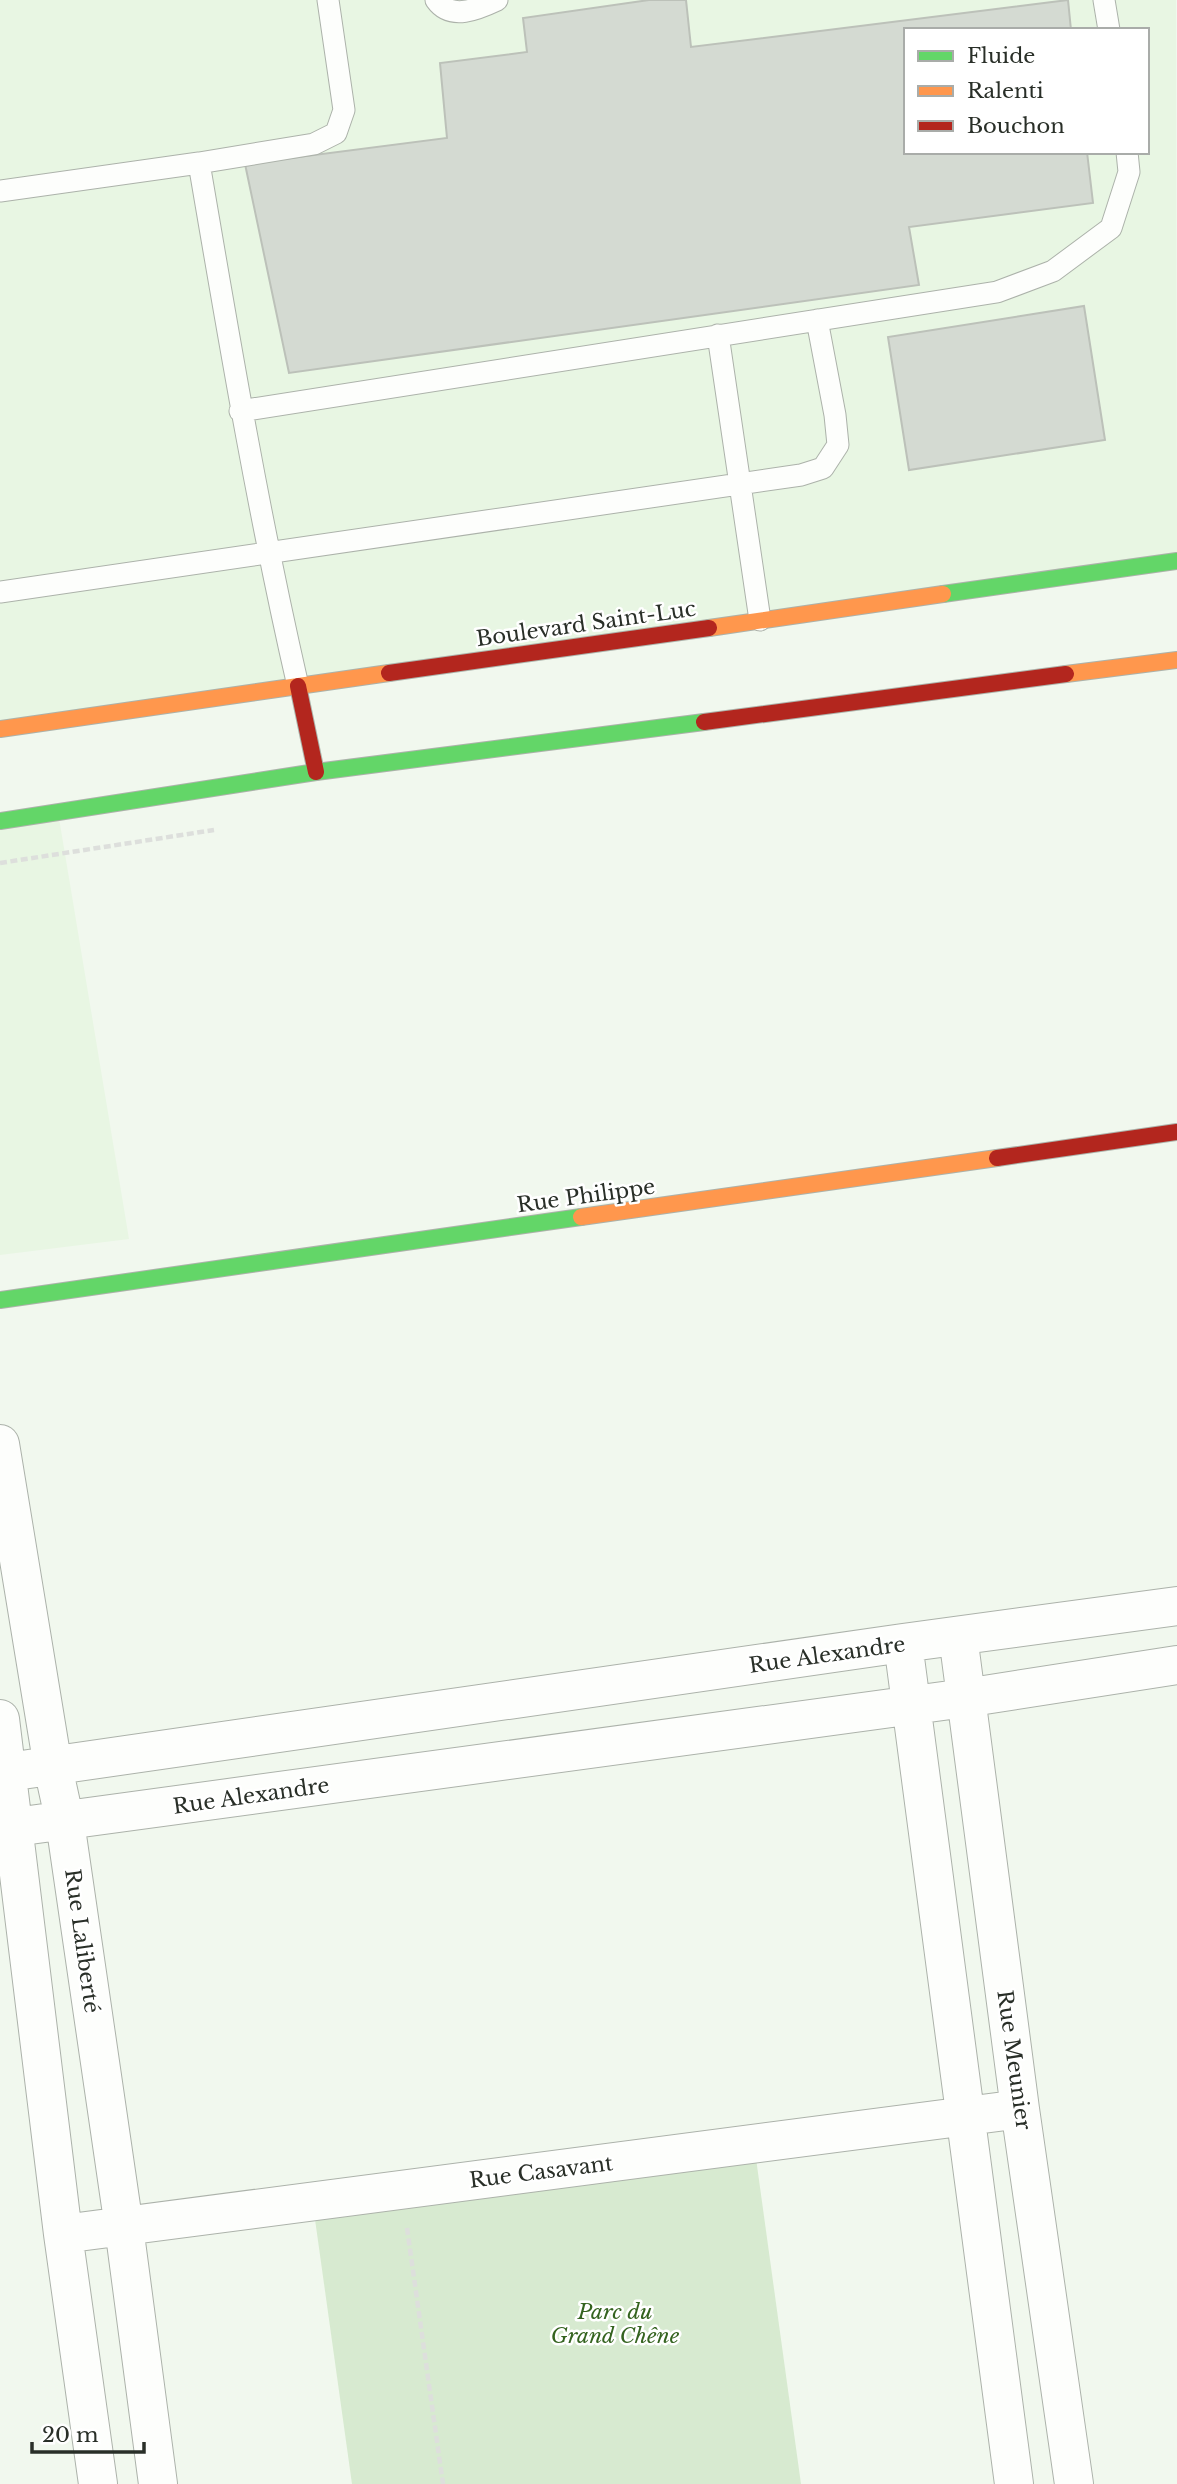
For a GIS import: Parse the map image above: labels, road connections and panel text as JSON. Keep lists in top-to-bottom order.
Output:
{
  "streets": {
    "street": [
      "Boulevard Saint-Luc",
      "Rue Philippe",
      "Rue Alexandre",
      "Rue Laliberté",
      "Rue Meunier",
      "Rue Casavant"
    ]
  },
  "crossings": [
    ["Rue Alexandre", "Rue Laliberté"],
    ["Rue Alexandre", "Rue Meunier"],
    ["Rue Laliberté", "Rue Casavant"],
    ["Rue Meunier", "Rue Casavant"]
  ],
  "parks": ["Parc du Grand Chêne"],
  "legend": ["Fluide", "Ralenti", "Bouchon"],
  "scale_bar": "20 m"
}
